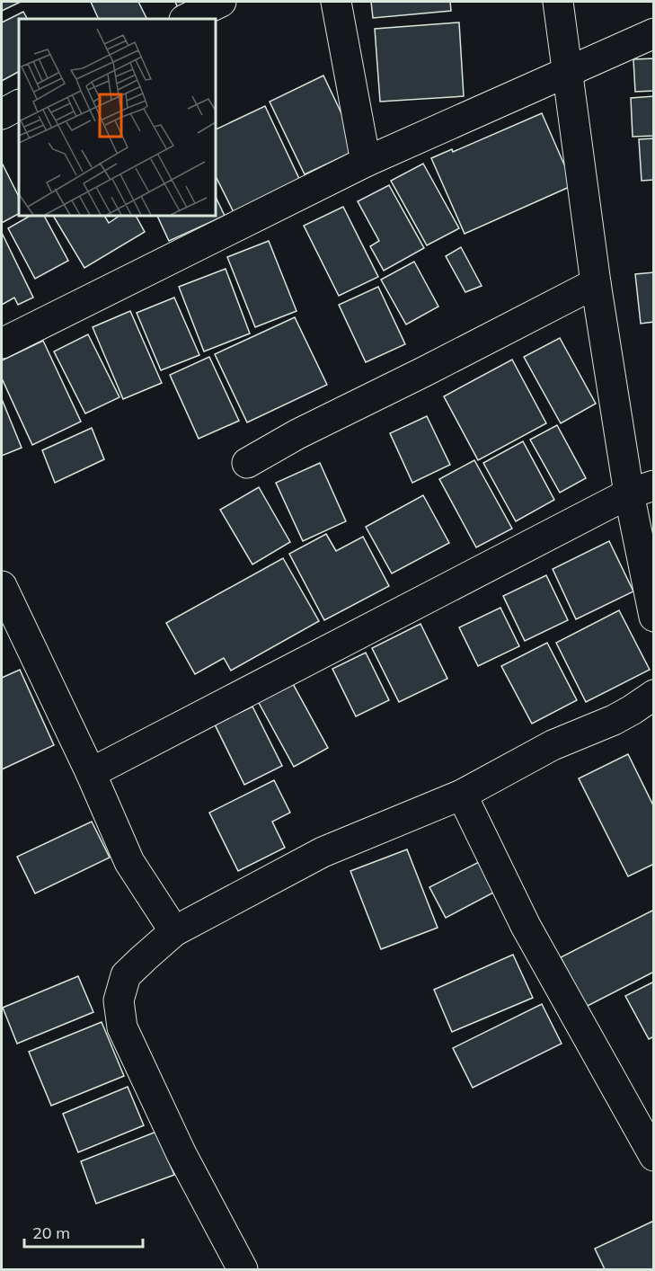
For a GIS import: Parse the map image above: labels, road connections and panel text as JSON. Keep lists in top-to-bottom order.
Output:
{
  "scale_bar": "20 m"
}
